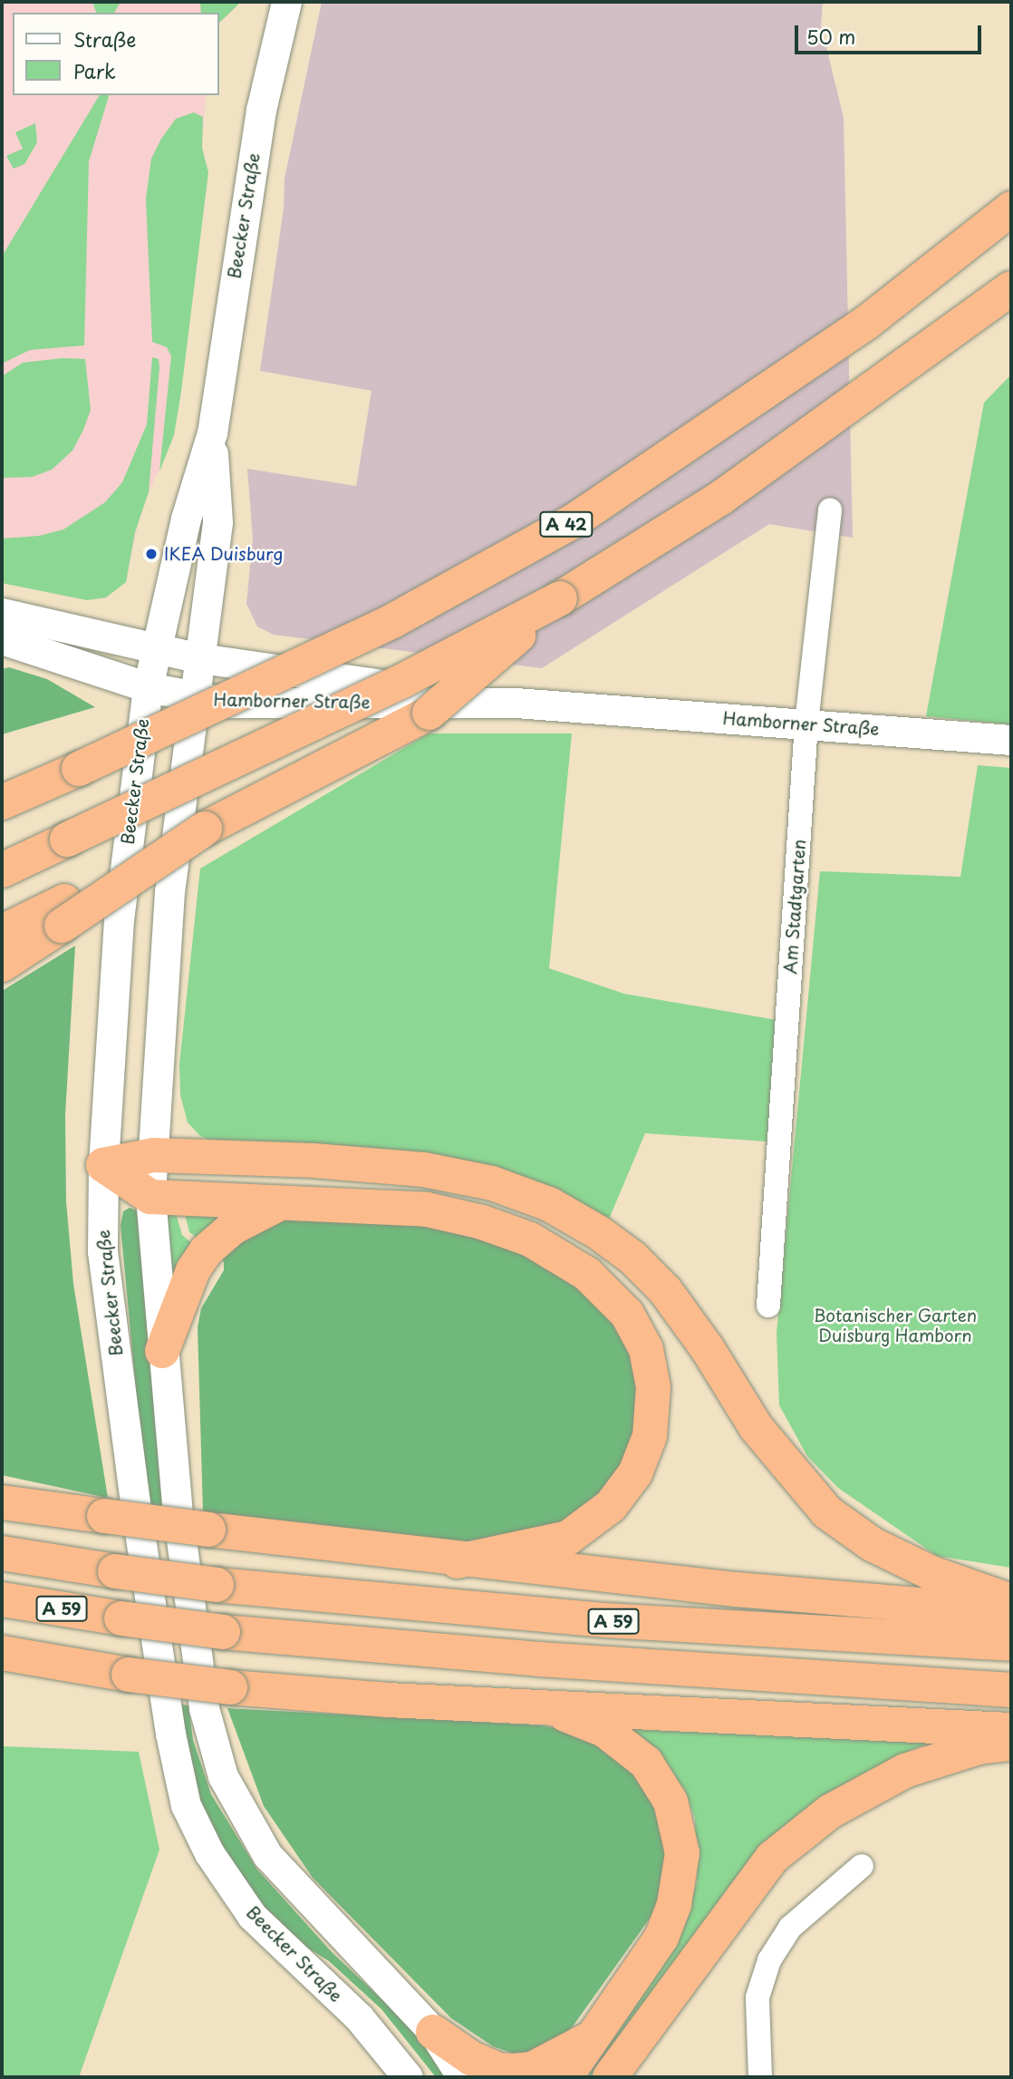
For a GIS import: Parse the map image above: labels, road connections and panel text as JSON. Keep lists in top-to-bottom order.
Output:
{
  "streets": {
    "highway": ["A 42", "A 59"],
    "street": ["Beecker Straße", "Hamborner Straße", "Am Stadtgarten"]
  },
  "crossings": [
    ["Beecker Straße", "Hamborner Straße"],
    ["Hamborner Straße", "Am Stadtgarten"]
  ],
  "parks": ["Botanischer Garten Duisburg Hamborn"],
  "places": ["IKEA Duisburg"],
  "legend": ["Straße", "Park"],
  "scale_bar": "50 m"
}
